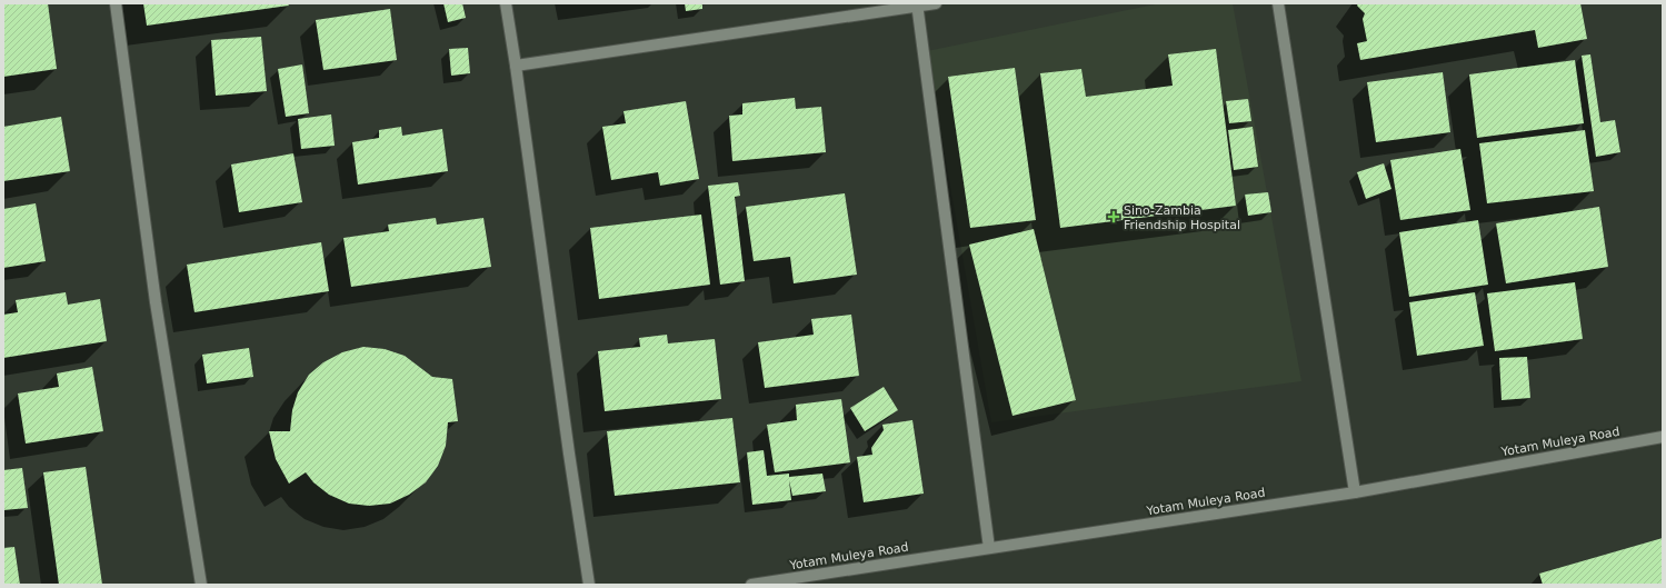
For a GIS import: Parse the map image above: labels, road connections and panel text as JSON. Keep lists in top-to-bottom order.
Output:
{
  "streets": {
    "street": ["Yotam Muleya Road"]
  },
  "places": {
    "health": ["Sino-Zambia Friendship Hospital"]
  }
}
